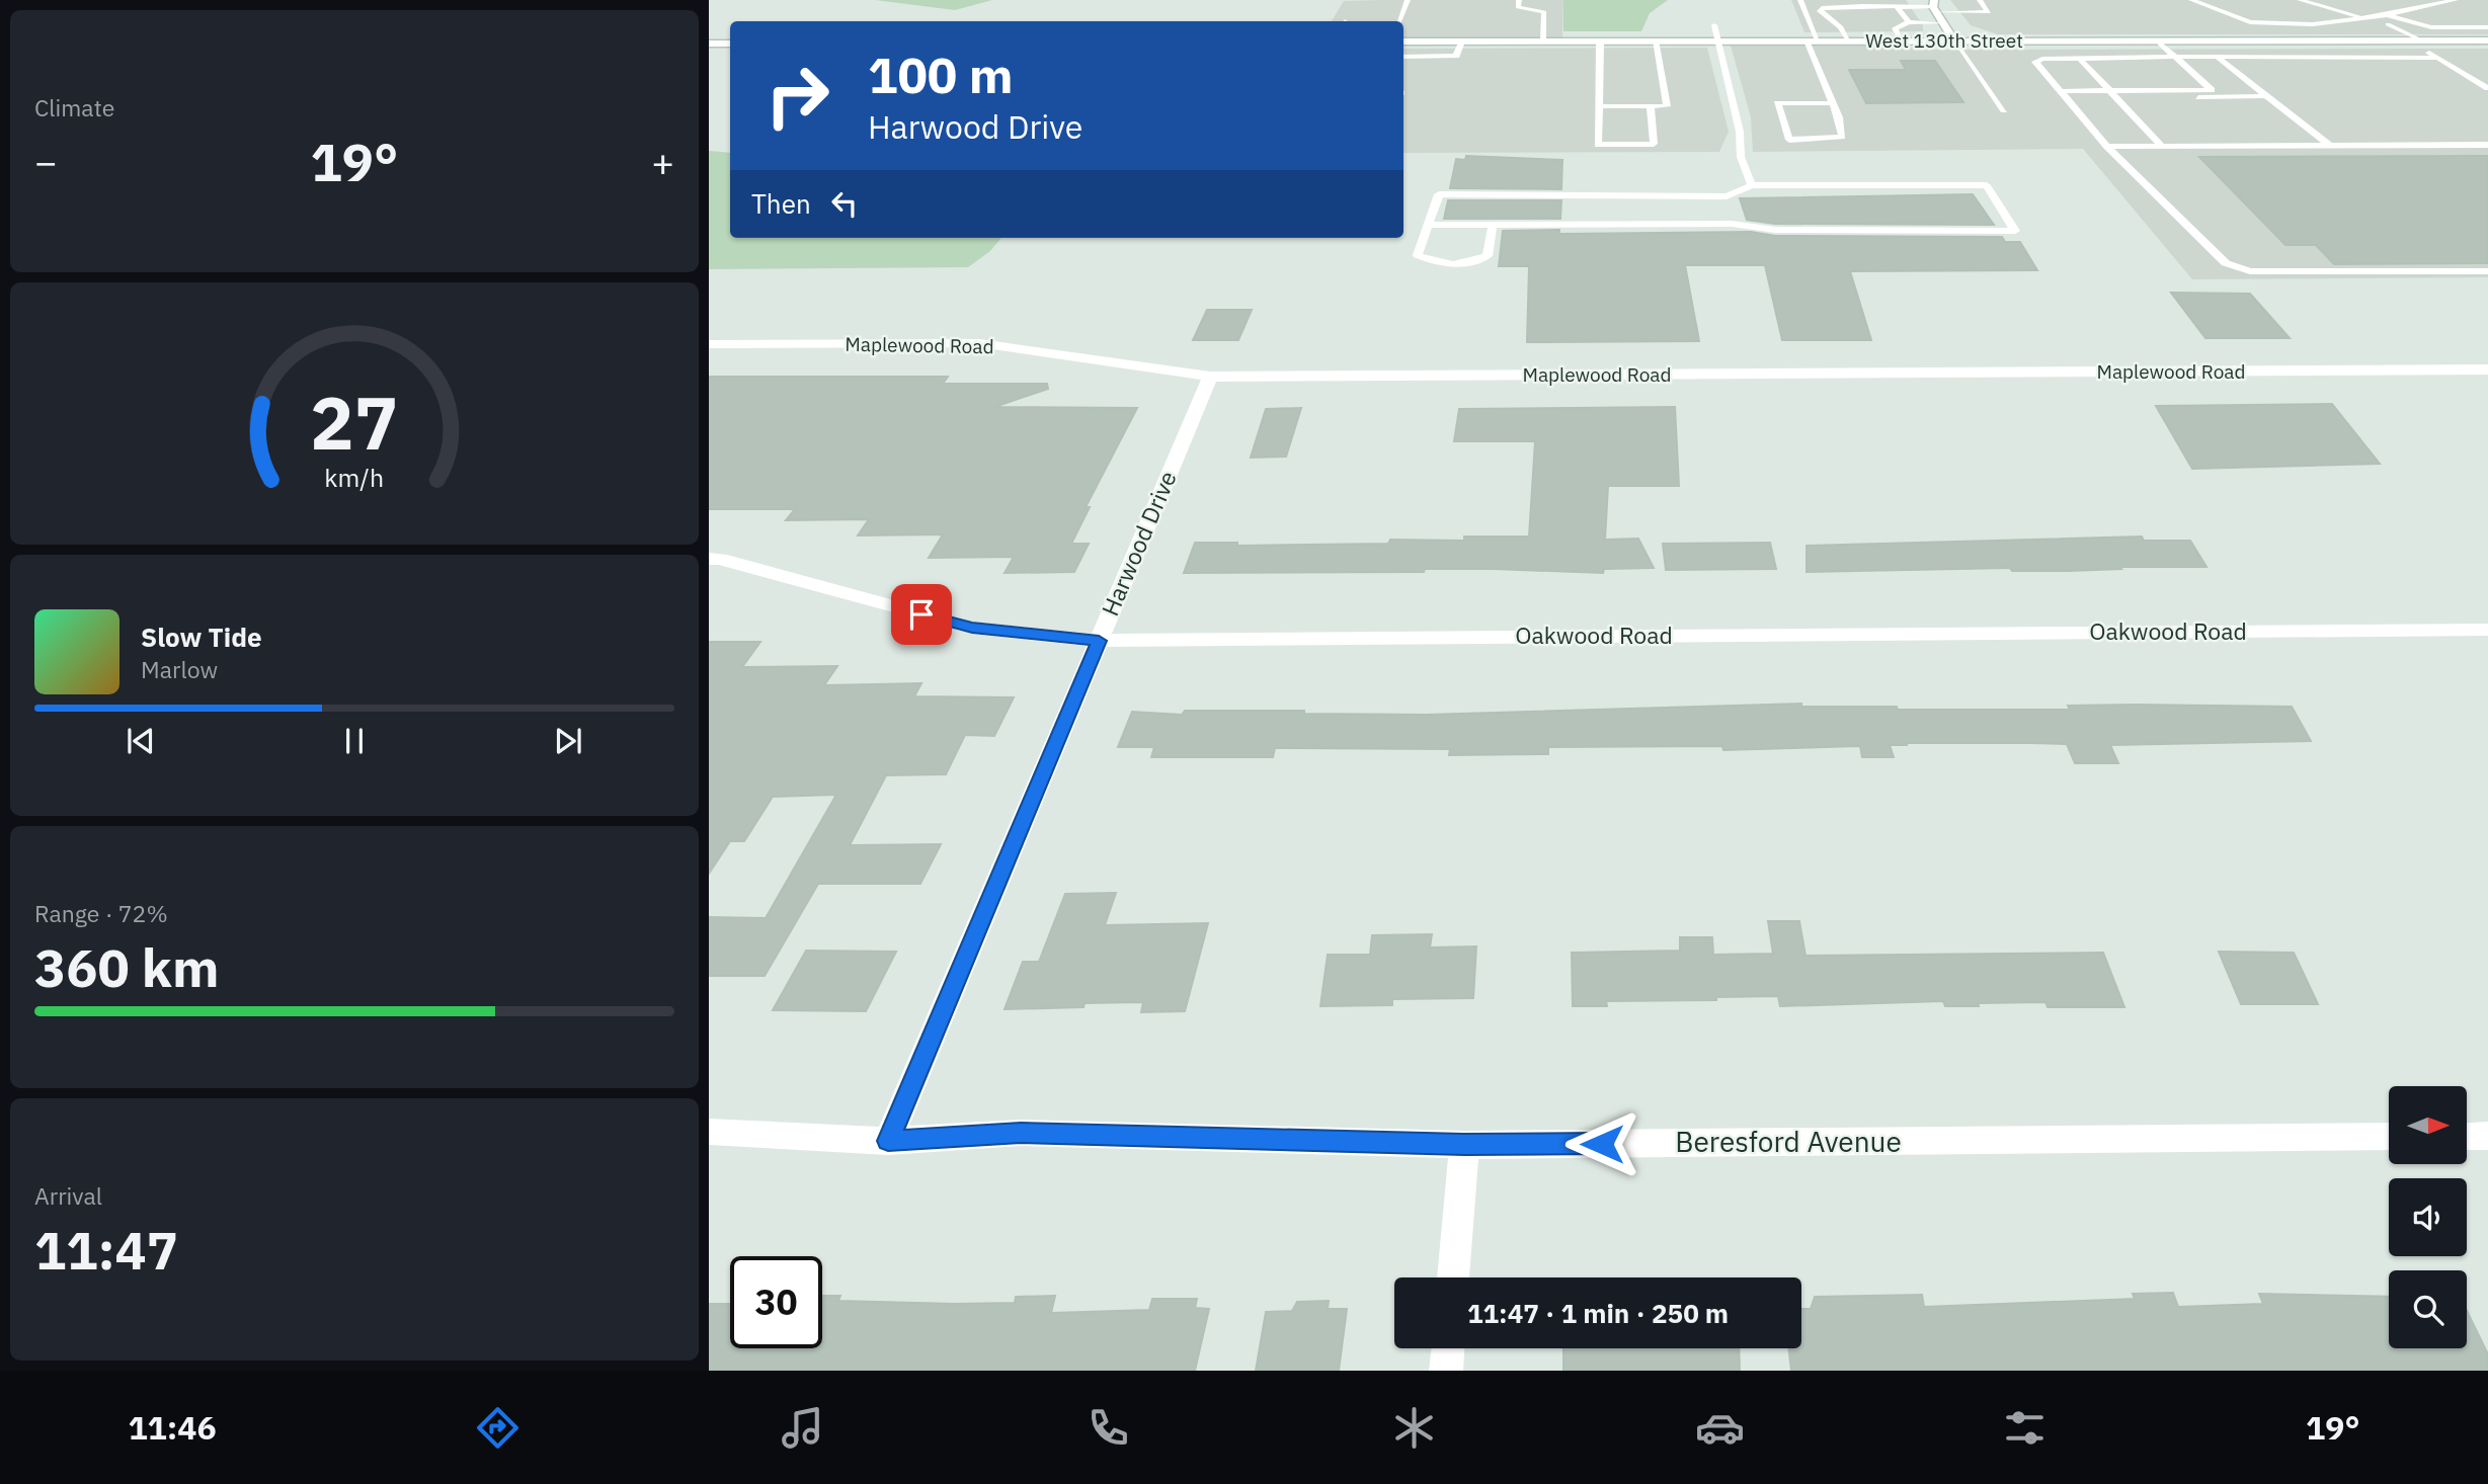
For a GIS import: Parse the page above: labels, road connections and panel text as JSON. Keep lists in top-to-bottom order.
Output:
{
  "streets": {
    "street": [
      "West 130th Street",
      "Maplewood Road",
      "Harwood Drive",
      "Oakwood Road",
      "Beresford Avenue"
    ]
  },
  "crossings": [
    ["Maplewood Road", "Harwood Drive"],
    ["Harwood Drive", "Oakwood Road"],
    ["Harwood Drive", "Beresford Avenue"]
  ],
  "north": "right",
  "page": {
    "tile": [
      "Climate",
      ["Range · 72%", "360 km"],
      ["Arrival", "11:47"]
    ],
    "turn": ["100 m", "Harwood Drive"],
    "heat": ["−", "19°", "+"],
    "then": "Then",
    "song": ["Slow Tide", "Marlow"],
    "limit": "30",
    "trip": "11:47 · 1 min · 250 m",
    "tabs": ["11:46", "19°"],
    "gauge": ["27", "km/h"]
  }
}
